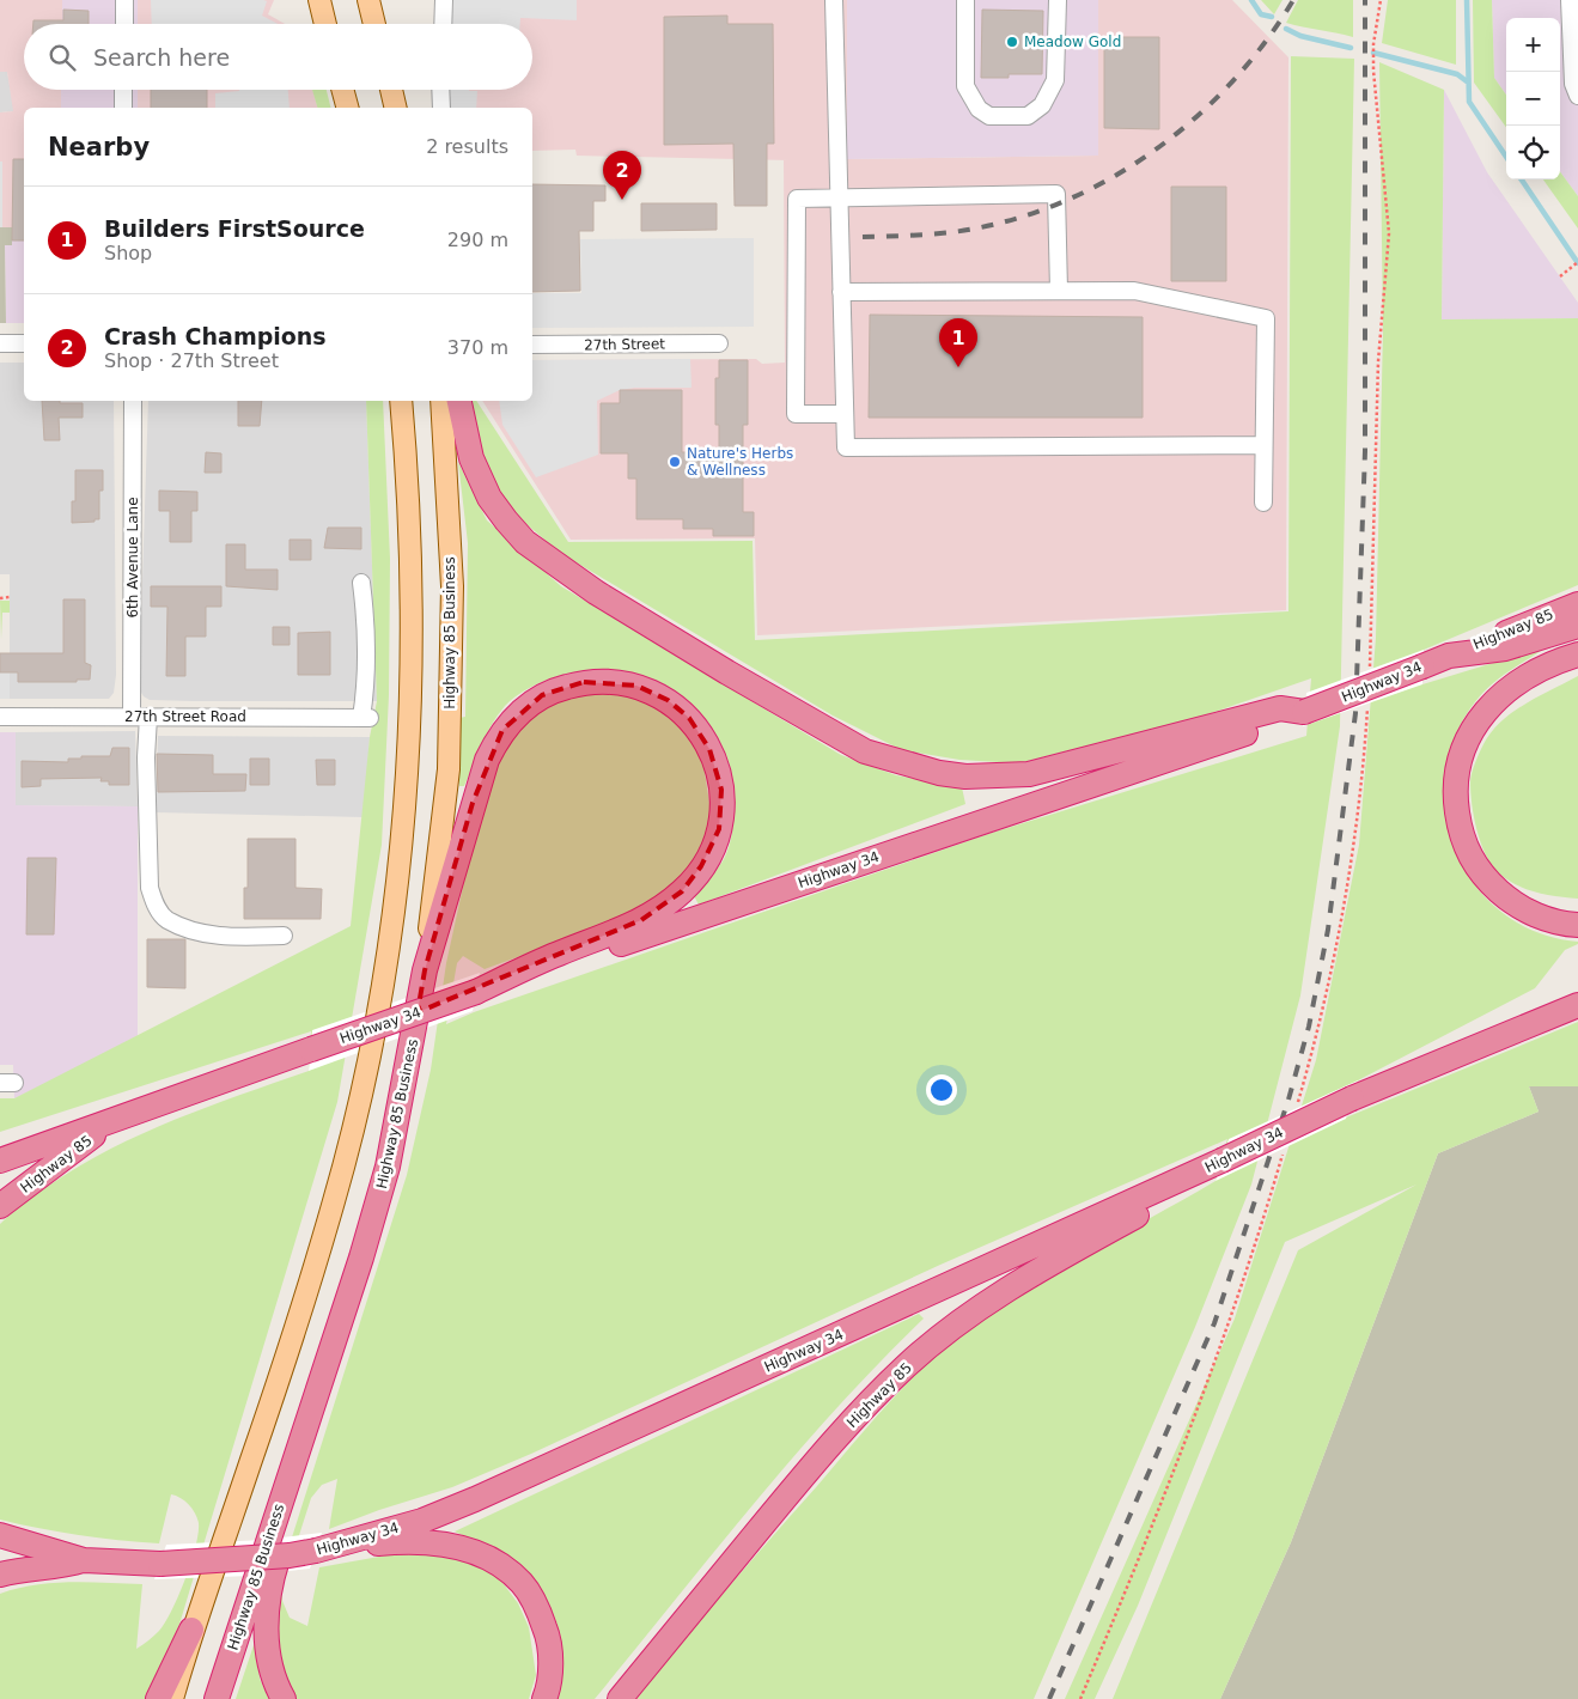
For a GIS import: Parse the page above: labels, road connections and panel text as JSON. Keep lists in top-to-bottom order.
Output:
{
  "streets": {
    "highway": ["Highway 85", "Highway 85 Business", "Highway 34"],
    "street": ["27th Street", "6th Avenue Lane", "27th Street Road"]
  },
  "crossings": [
    ["6th Avenue Lane", "27th Street Road"],
    ["Highway 85", "Highway 34"]
  ],
  "places": ["Meadow Gold", "Nature's Herbs & Wellness"],
  "page": {
    "map_buttons": ["+", "−"],
    "search": "Search here",
    "heading": ["Nearby", "2 results"],
    "pins": ["2", "1"],
    "list": [
      {
        "mark": "1",
        "name": "Builders FirstSource",
        "note": "Shop",
        "value": "290 m"
      },
      {
        "mark": "2",
        "name": "Crash Champions",
        "note": "Shop · 27th Street",
        "value": "370 m"
      }
    ]
  }
}
